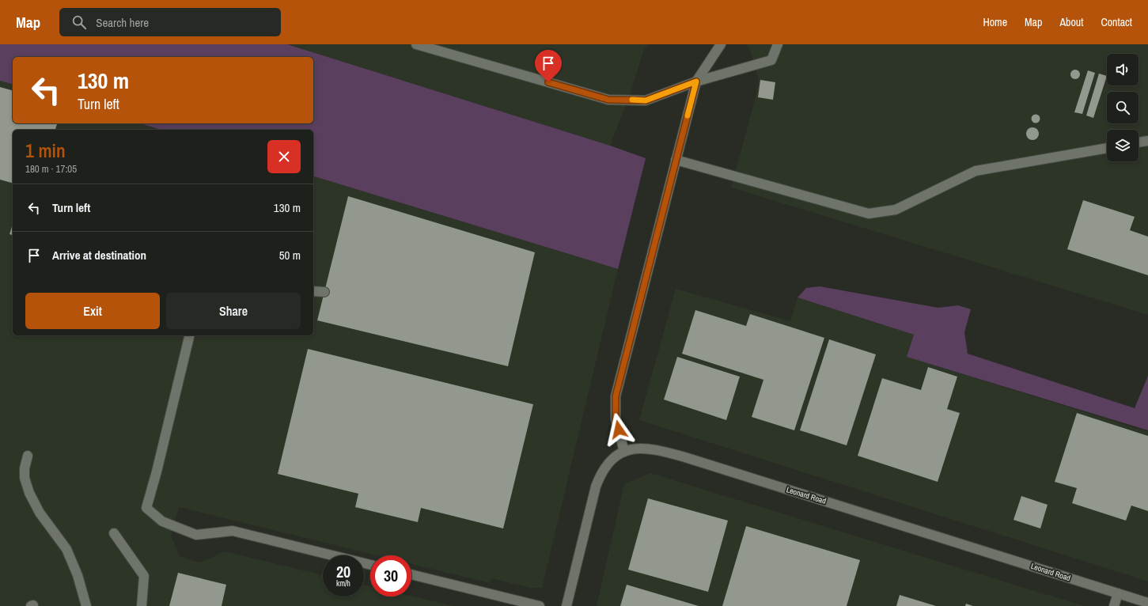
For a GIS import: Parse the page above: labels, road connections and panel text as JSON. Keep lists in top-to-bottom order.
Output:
{
  "streets": {
    "street": ["Leonard Road"]
  },
  "page": {
    "header": "Map",
    "search": "Search here",
    "nav": [
      "Home",
      "Map",
      "About",
      "Contact"
    ],
    "turn": ["130 m", "Turn left"],
    "heading": ["1 min", "180 m · 17:05"],
    "list": [
      {
        "name": "Turn left",
        "value": "130 m"
      },
      {
        "name": "Arrive at destination",
        "value": "50 m"
      }
    ],
    "buttons": ["Exit", "Share"],
    "speed": "20 km/h",
    "limit": "30"
  }
}
